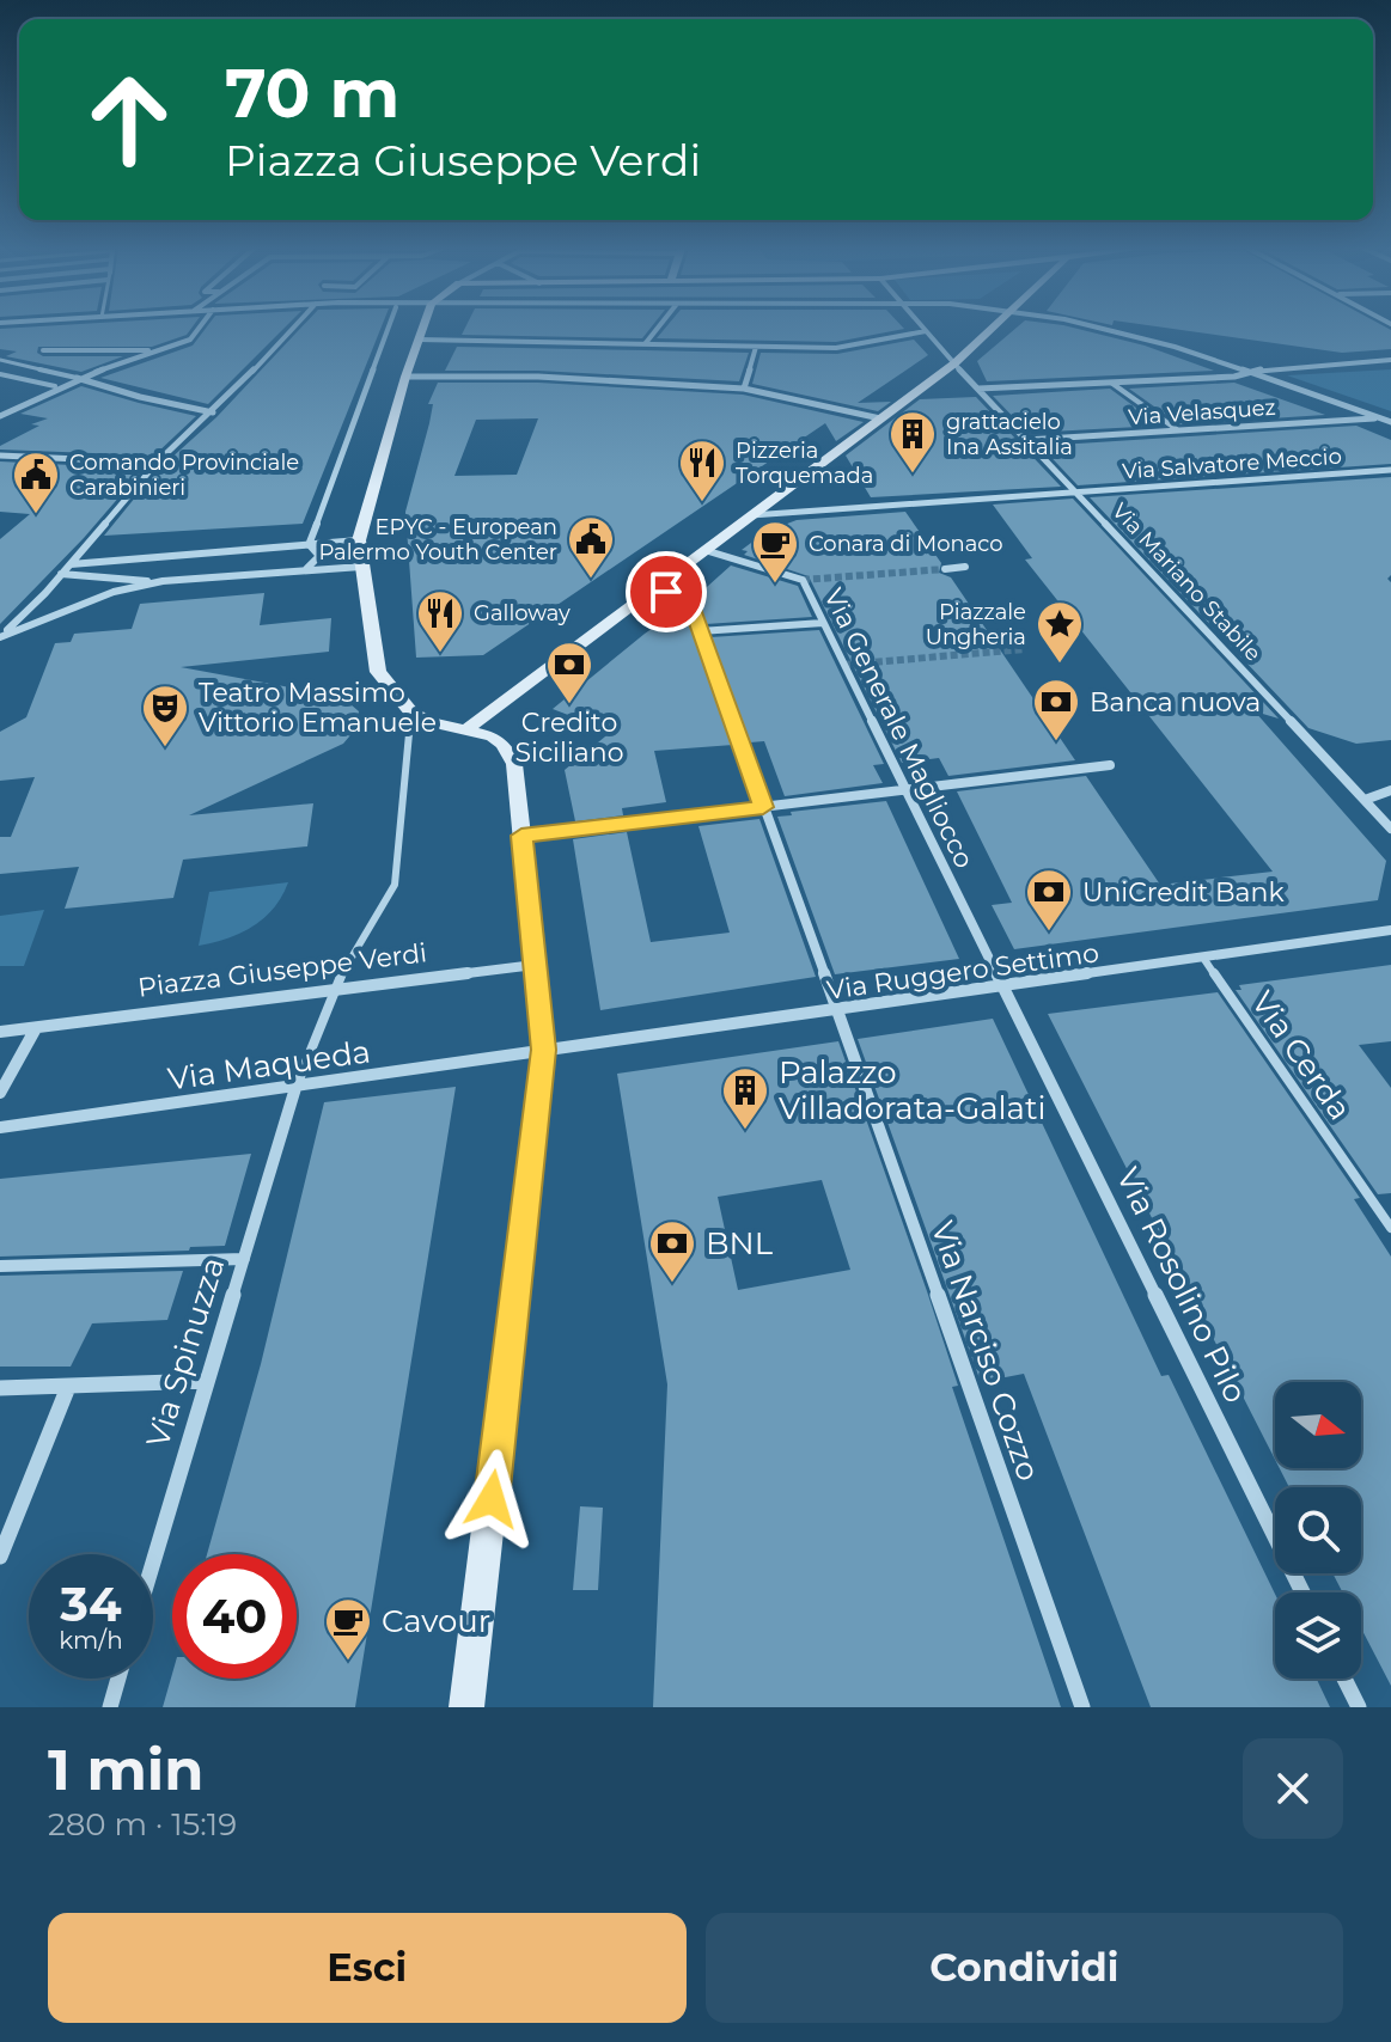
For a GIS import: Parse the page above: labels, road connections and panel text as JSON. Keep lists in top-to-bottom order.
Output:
{
  "streets": {
    "street": [
      "Via Velasquez",
      "Via Salvatore Meccio",
      "Via Mariano Stabile",
      "Via Generale Magliocco",
      "Piazza Giuseppe Verdi",
      "Via Ruggero Settimo",
      "Via Maqueda",
      "Via Rosolino Pilo",
      "Via Narciso Cozzo",
      "Via Spinuzza"
    ],
    "lane": ["Via Cerda"]
  },
  "crossings": [
    ["Via Velasquez", "Via Mariano Stabile"],
    ["Via Salvatore Meccio", "Via Mariano Stabile"],
    ["Via Generale Magliocco", "Via Ruggero Settimo"],
    ["Via Generale Magliocco", "Via Rosolino Pilo"],
    ["Via Ruggero Settimo", "Via Cerda"],
    ["Via Ruggero Settimo", "Via Maqueda"],
    ["Via Ruggero Settimo", "Via Rosolino Pilo"],
    ["Via Ruggero Settimo", "Via Narciso Cozzo"],
    ["Via Maqueda", "Via Spinuzza"]
  ],
  "places": {
    "building": ["grattacielo Ina Assitalia", "Palazzo Villadorata-Galati"],
    "restaurant": ["Pizzeria Torquemada", "Galloway"],
    "public building": ["Comando Provinciale Carabinieri", "EPYC - European Palermo Youth Center"],
    "cafe": ["Conara di Monaco", "Cavour"],
    "place": ["Piazzale Ungheria"],
    "bank": [
      "Credito Siciliano",
      "Banca nuova",
      "UniCredit Bank",
      "BNL"
    ],
    "theatre": ["Teatro Massimo Vittorio Emanuele"]
  },
  "north": "right",
  "page": {
    "turn": ["70 m", "Piazza Giuseppe Verdi"],
    "speed": "34 km/h",
    "limit": "40",
    "heading": ["1 min", "280 m · 15:19"],
    "buttons": ["Esci", "Condividi"]
  }
}
